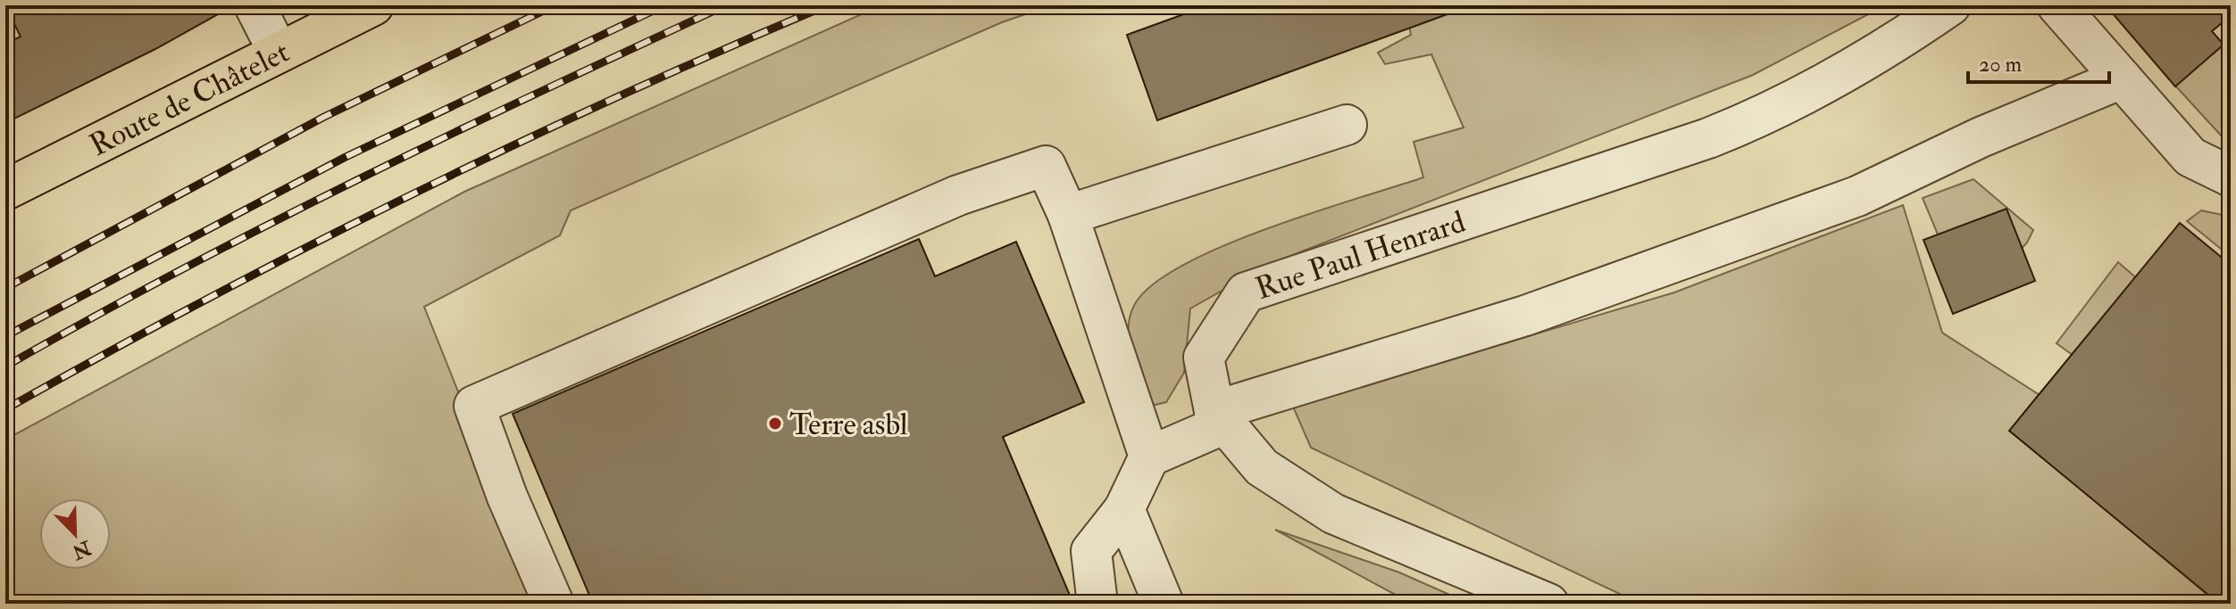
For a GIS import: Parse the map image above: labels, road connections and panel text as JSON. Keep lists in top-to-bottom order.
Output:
{
  "streets": {
    "main road": ["Route de Châtelet"],
    "street": ["Rue Paul Henrard"]
  },
  "places": ["Terre asbl"],
  "scale_bar": "20 m",
  "north": "bottom right"
}
